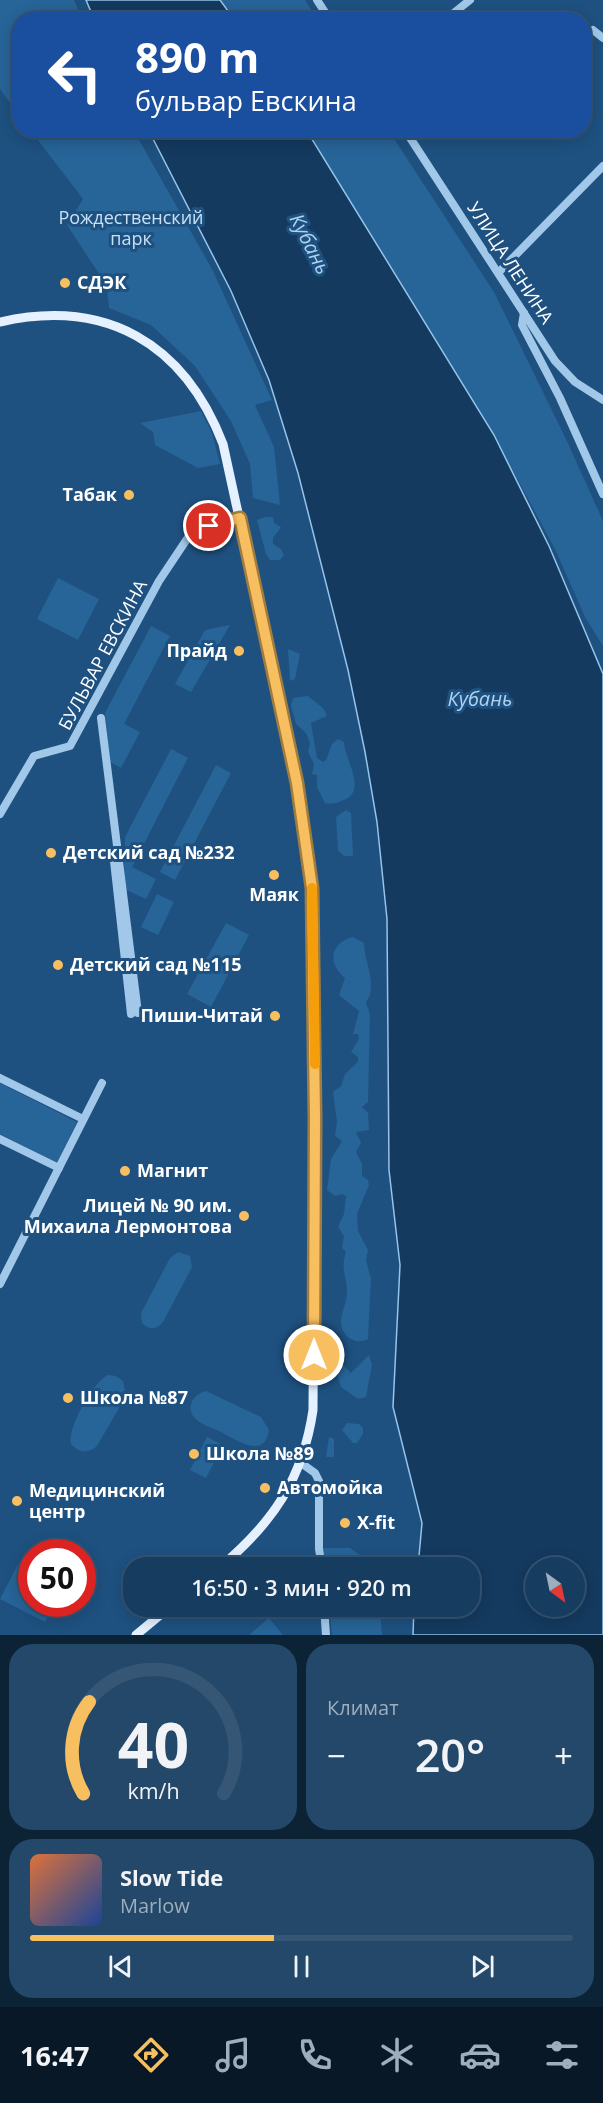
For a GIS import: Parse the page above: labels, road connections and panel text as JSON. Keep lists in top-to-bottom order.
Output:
{
  "streets": {
    "street": ["УЛИЦА ЛЕНИНА", "БУЛЬВАР ЕВСКИНА"]
  },
  "water": ["Кубань"],
  "parks": ["Рождественский парк"],
  "places": [
    "СДЭК",
    "Табак",
    "Прайд",
    "Детский сад №232",
    "Маяк",
    "Детский сад №115",
    "Пиши-Читай",
    "Магнит",
    "Лицей № 90 им. Михаила Лермонтова",
    "Школа №87",
    "Школа №89",
    "Автомойка",
    "Медицинский центр",
    "X-fit"
  ],
  "north": "bottom right",
  "page": {
    "turn": ["890 m", "бульвар Евскина"],
    "limit": "50",
    "trip": "16:50 · 3 мин · 920 m",
    "tile": "Климат",
    "heat": ["−", "20°", "+"],
    "song": ["Slow Tide", "Marlow"],
    "tabs": "16:47",
    "gauge": ["40", "km/h"]
  }
}
